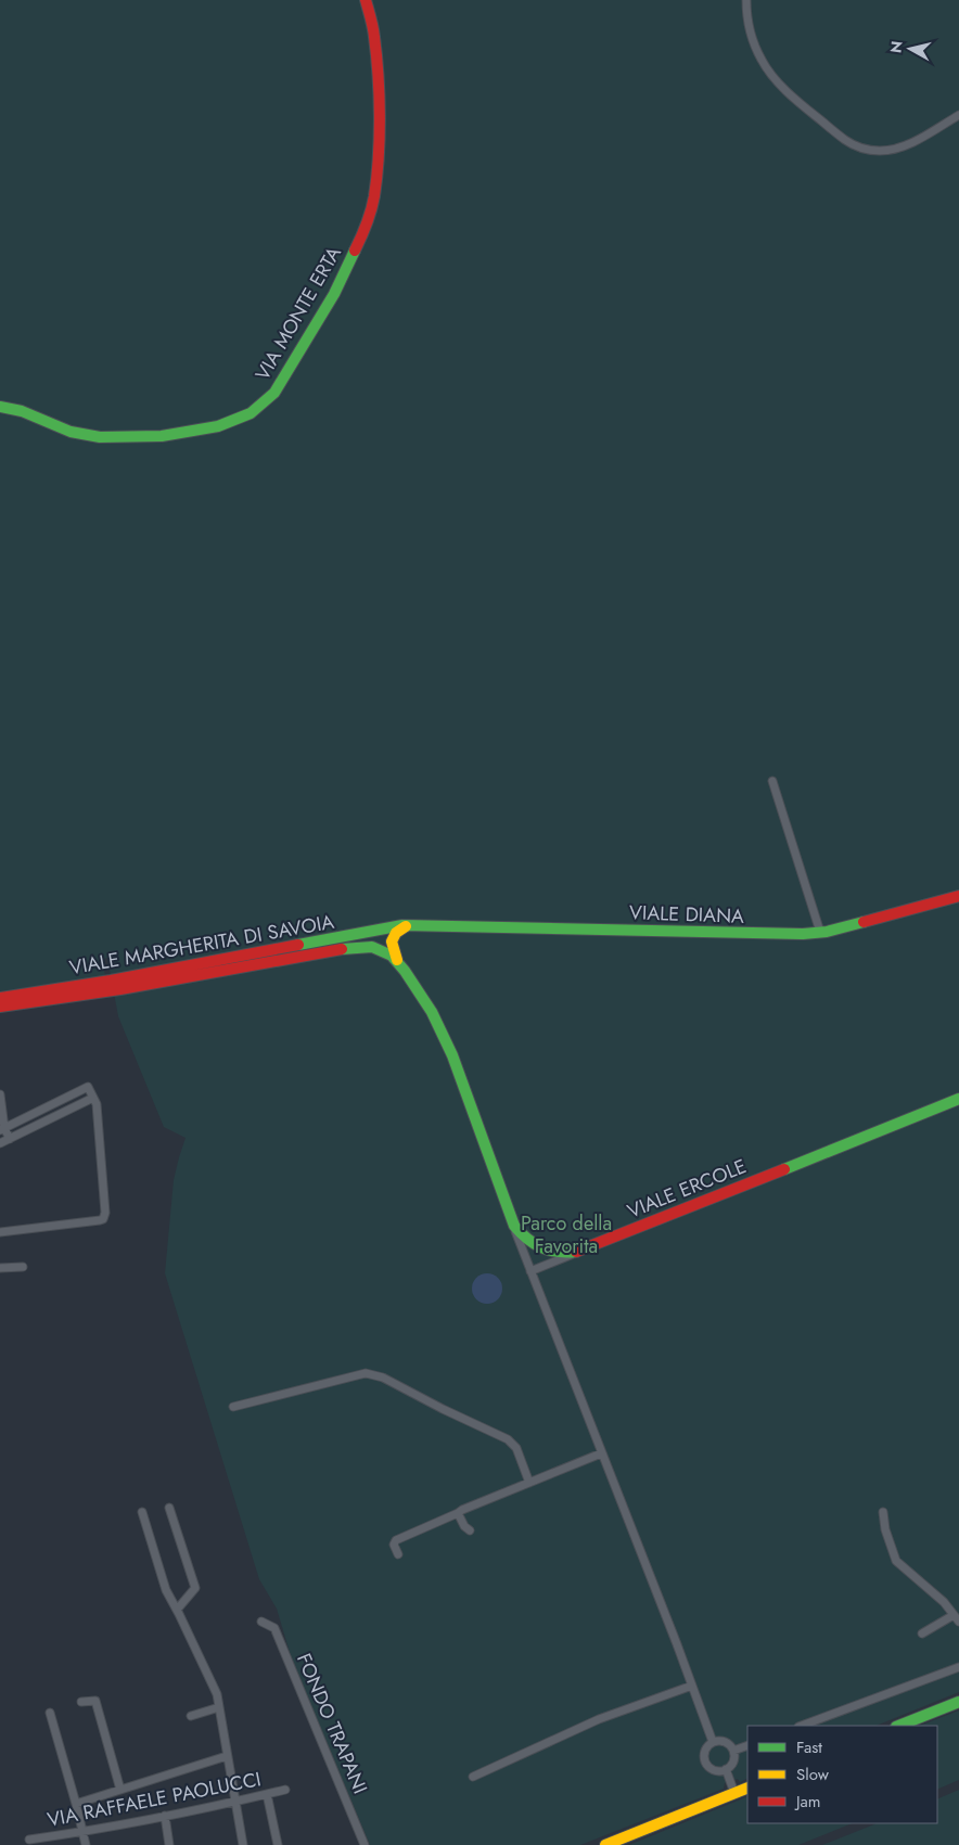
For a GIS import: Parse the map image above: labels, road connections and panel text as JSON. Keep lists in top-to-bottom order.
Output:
{
  "streets": {
    "street": [
      "VIA MONTE ERTA",
      "VIALE DIANA",
      "VIALE MARGHERITA DI SAVOIA",
      "VIALE ERCOLE",
      "FONDO TRAPANI",
      "VIA RAFFAELE PAOLUCCI"
    ]
  },
  "crossings": [
    ["VIALE DIANA", "VIALE MARGHERITA DI SAVOIA"],
    ["VIALE MARGHERITA DI SAVOIA", "VIALE ERCOLE"]
  ],
  "parks": ["Parco della Favorita"],
  "legend": ["Fast", "Slow", "Jam"],
  "north": "left"
}
